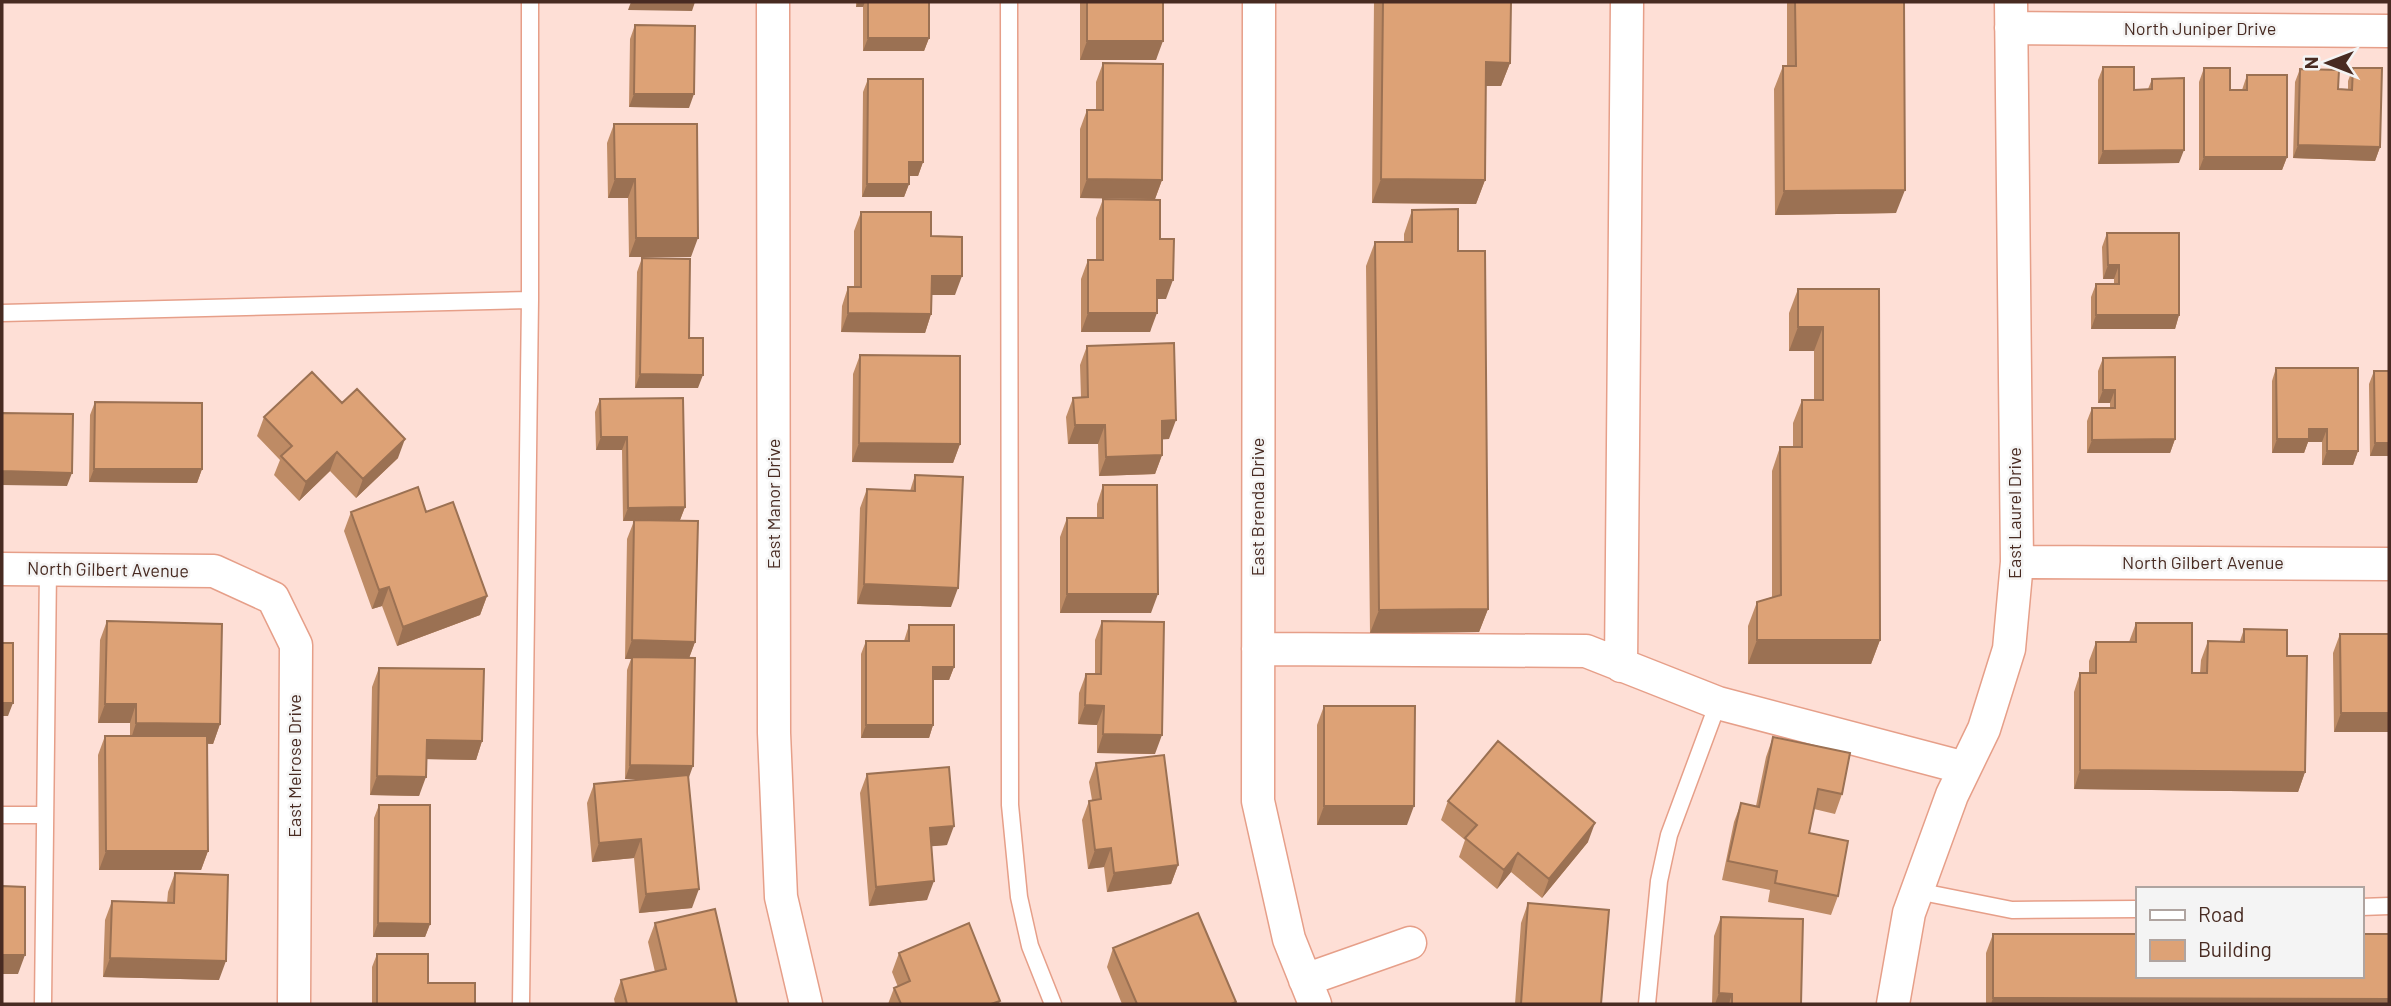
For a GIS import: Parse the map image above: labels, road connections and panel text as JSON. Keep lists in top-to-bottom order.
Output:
{
  "streets": {
    "street": [
      "North Juniper Drive",
      "East Manor Drive",
      "East Brenda Drive",
      "East Laurel Drive",
      "North Gilbert Avenue",
      "East Melrose Drive"
    ]
  },
  "crossings": [
    ["North Juniper Drive", "East Laurel Drive"],
    ["East Laurel Drive", "North Gilbert Avenue"],
    ["North Gilbert Avenue", "East Melrose Drive"]
  ],
  "legend": ["Road", "Building"],
  "north": "left"
}
